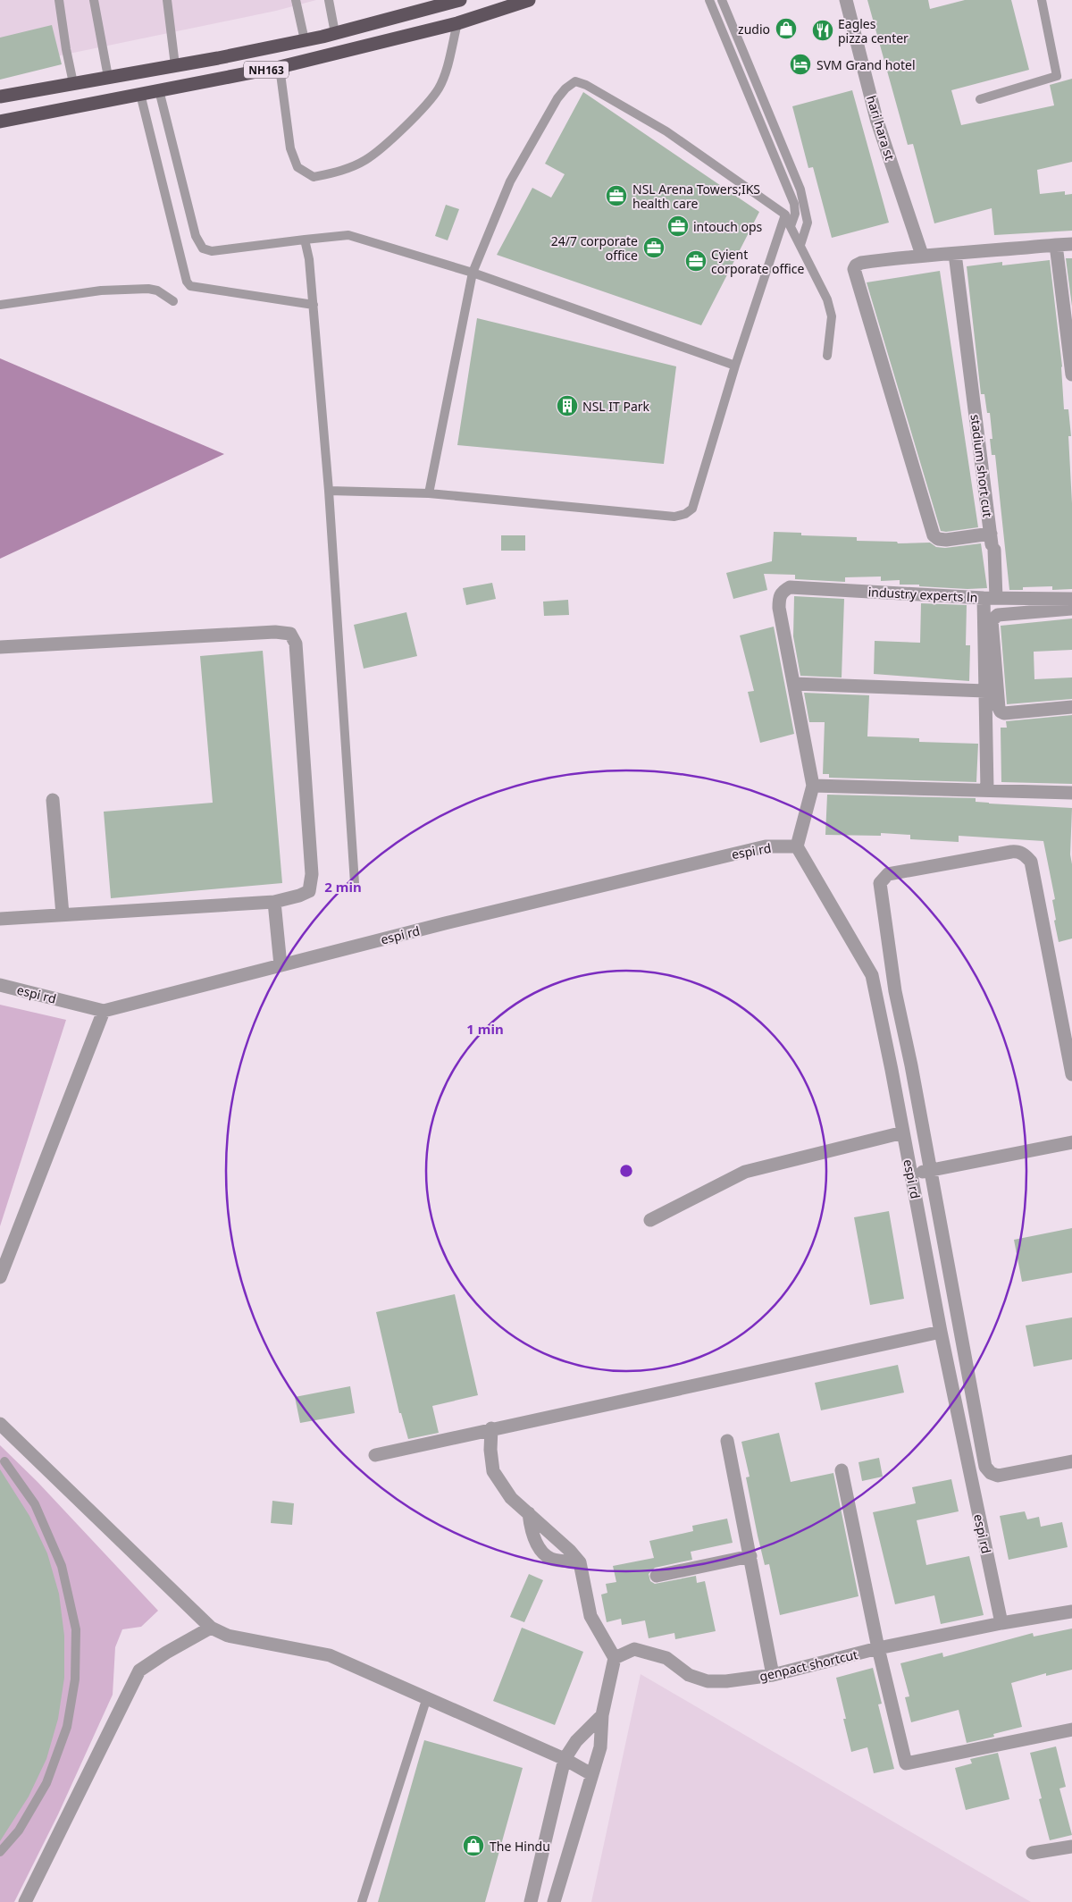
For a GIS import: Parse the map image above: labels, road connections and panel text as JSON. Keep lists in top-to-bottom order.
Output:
{
  "streets": {
    "highway": ["NH163"],
    "street": [
      "hari hara st",
      "stadium short cut",
      "industry experts ln",
      "espi rd",
      "genpact shortcut"
    ]
  },
  "crossings": [
    ["hari hara st", "stadium short cut"],
    ["espi rd", "genpact shortcut"]
  ],
  "places": {
    "shop": ["zudio", "The Hindu"],
    "restaurant": ["Eagles pizza center"],
    "hotel": ["SVM Grand hotel"],
    "office": [
      "NSL Arena Towers;IKS health care",
      "intouch ops",
      "24/7 corporate office",
      "Cyient corporate office"
    ],
    "building": ["NSL IT Park"]
  },
  "rings": ["2 min", "1 min"]
}
